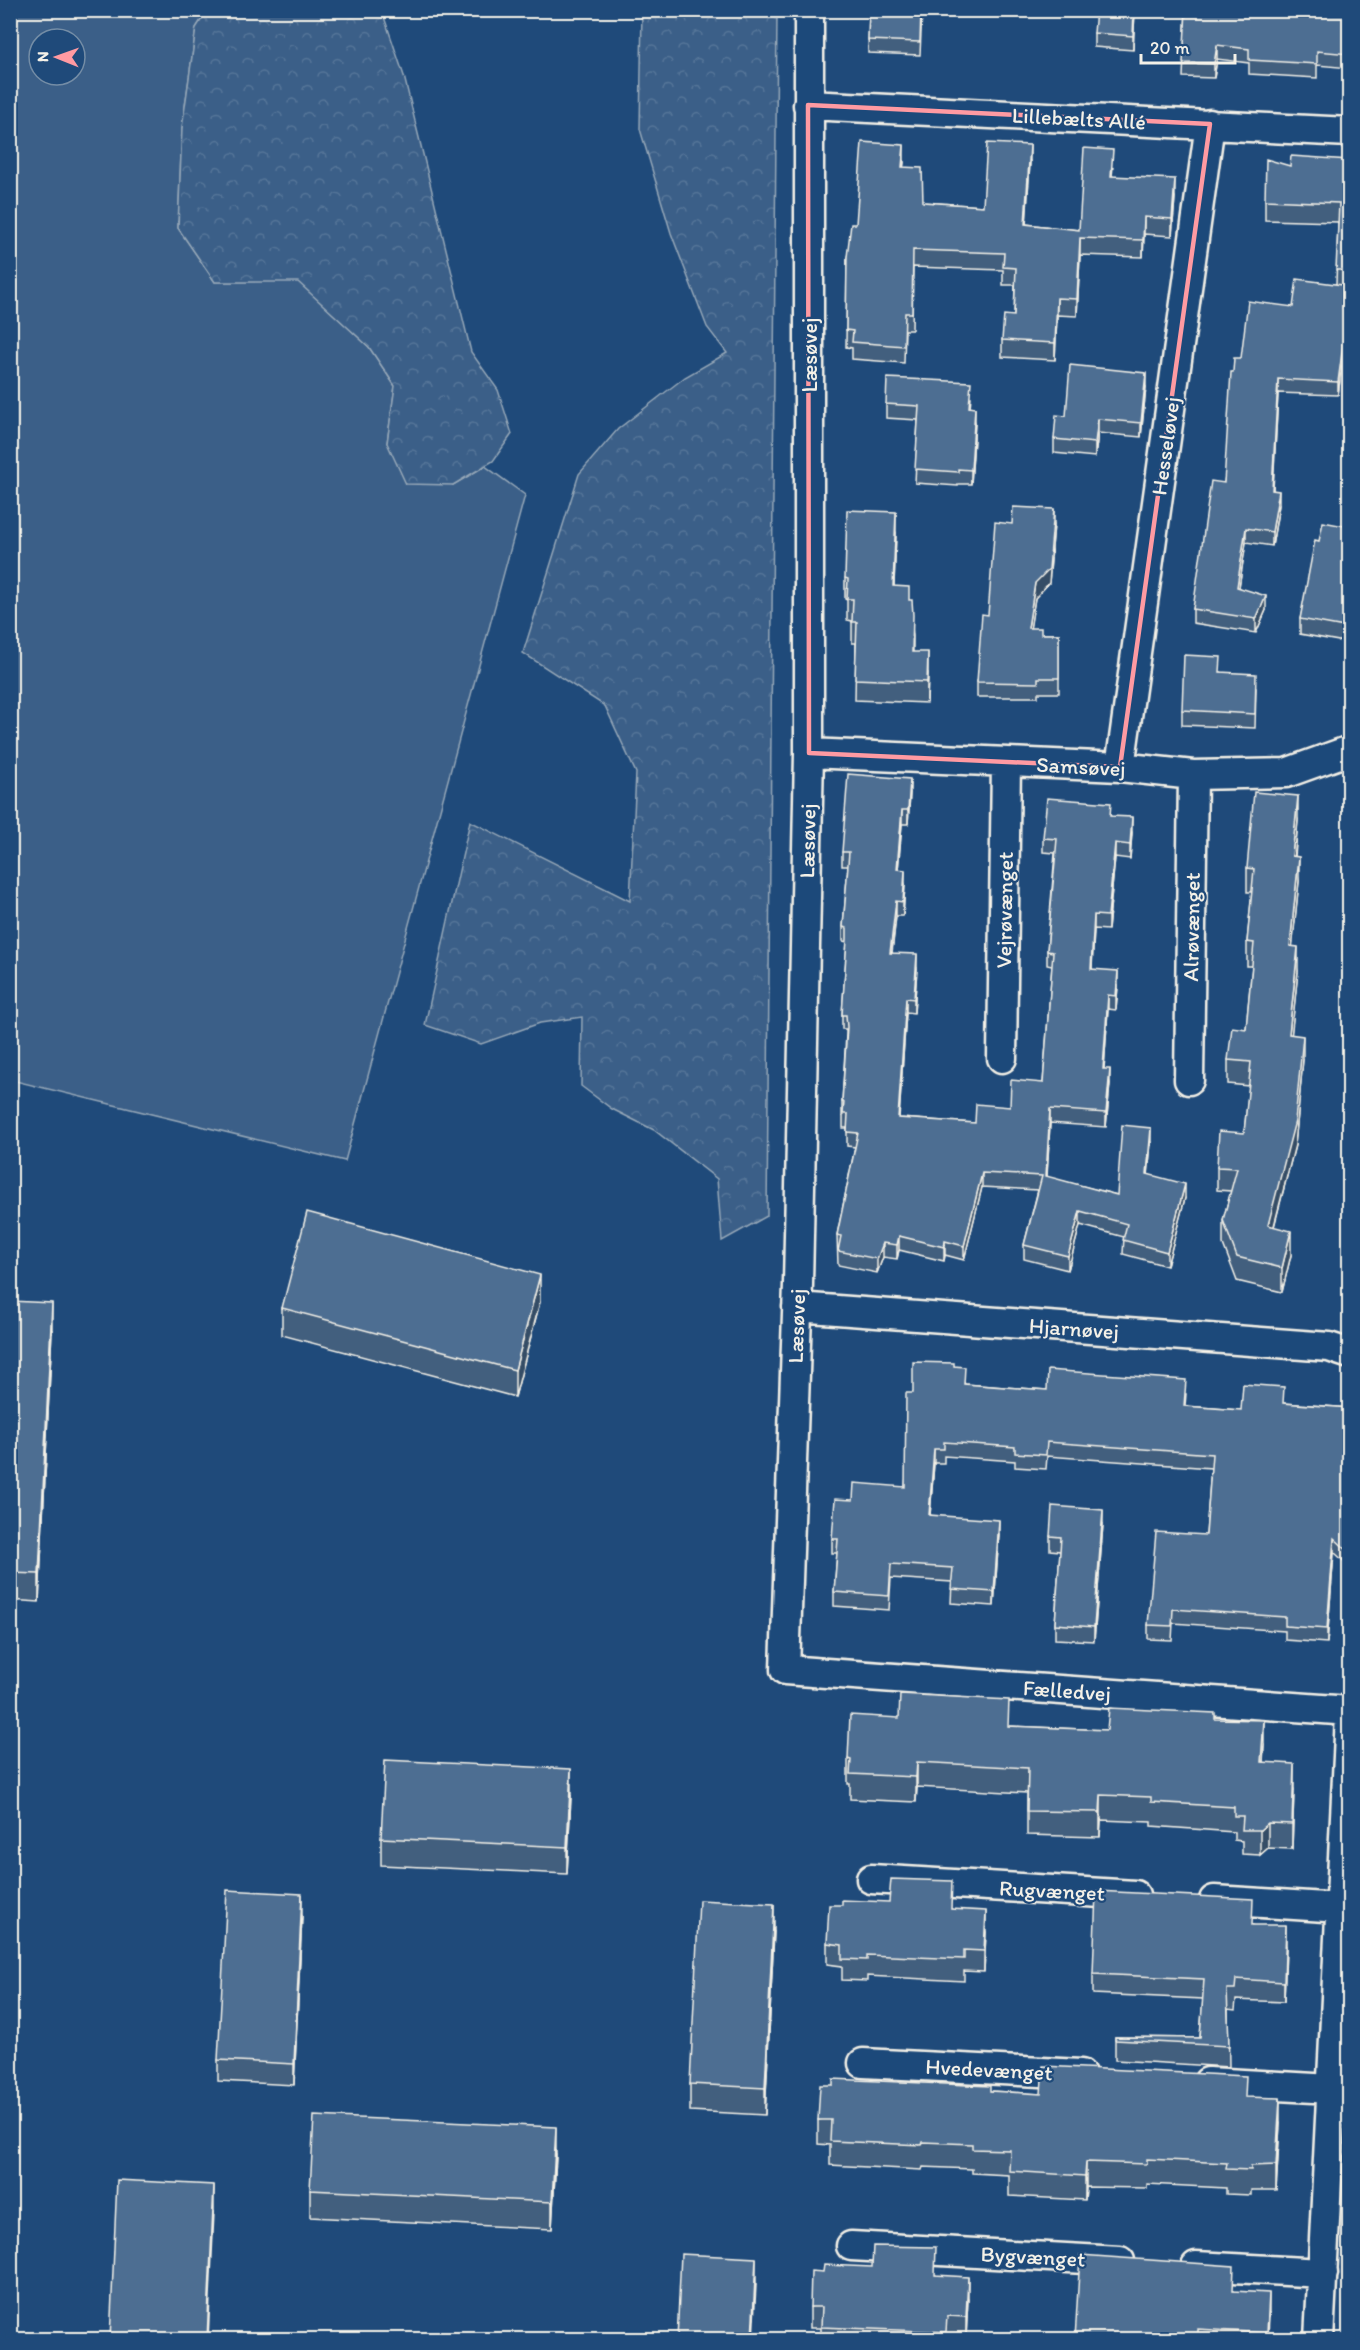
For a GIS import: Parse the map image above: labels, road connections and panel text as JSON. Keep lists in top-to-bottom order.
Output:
{
  "streets": {
    "street": [
      "Lillebælts Allé",
      "Læsøvej",
      "Hesseløvej",
      "Samsøvej",
      "Vejrøvænget",
      "Alrøvænget",
      "Hjarnøvej",
      "Fælledvej",
      "Rugvænget",
      "Hvedevænget",
      "Bygvænget"
    ]
  },
  "crossings": [
    ["Lillebælts Allé", "Læsøvej"],
    ["Lillebælts Allé", "Hesseløvej"],
    ["Læsøvej", "Samsøvej"],
    ["Læsøvej", "Hjarnøvej"],
    ["Læsøvej", "Fælledvej"],
    ["Hesseløvej", "Samsøvej"],
    ["Samsøvej", "Vejrøvænget"],
    ["Samsøvej", "Alrøvænget"]
  ],
  "scale_bar": "20 m",
  "north": "left"
}
